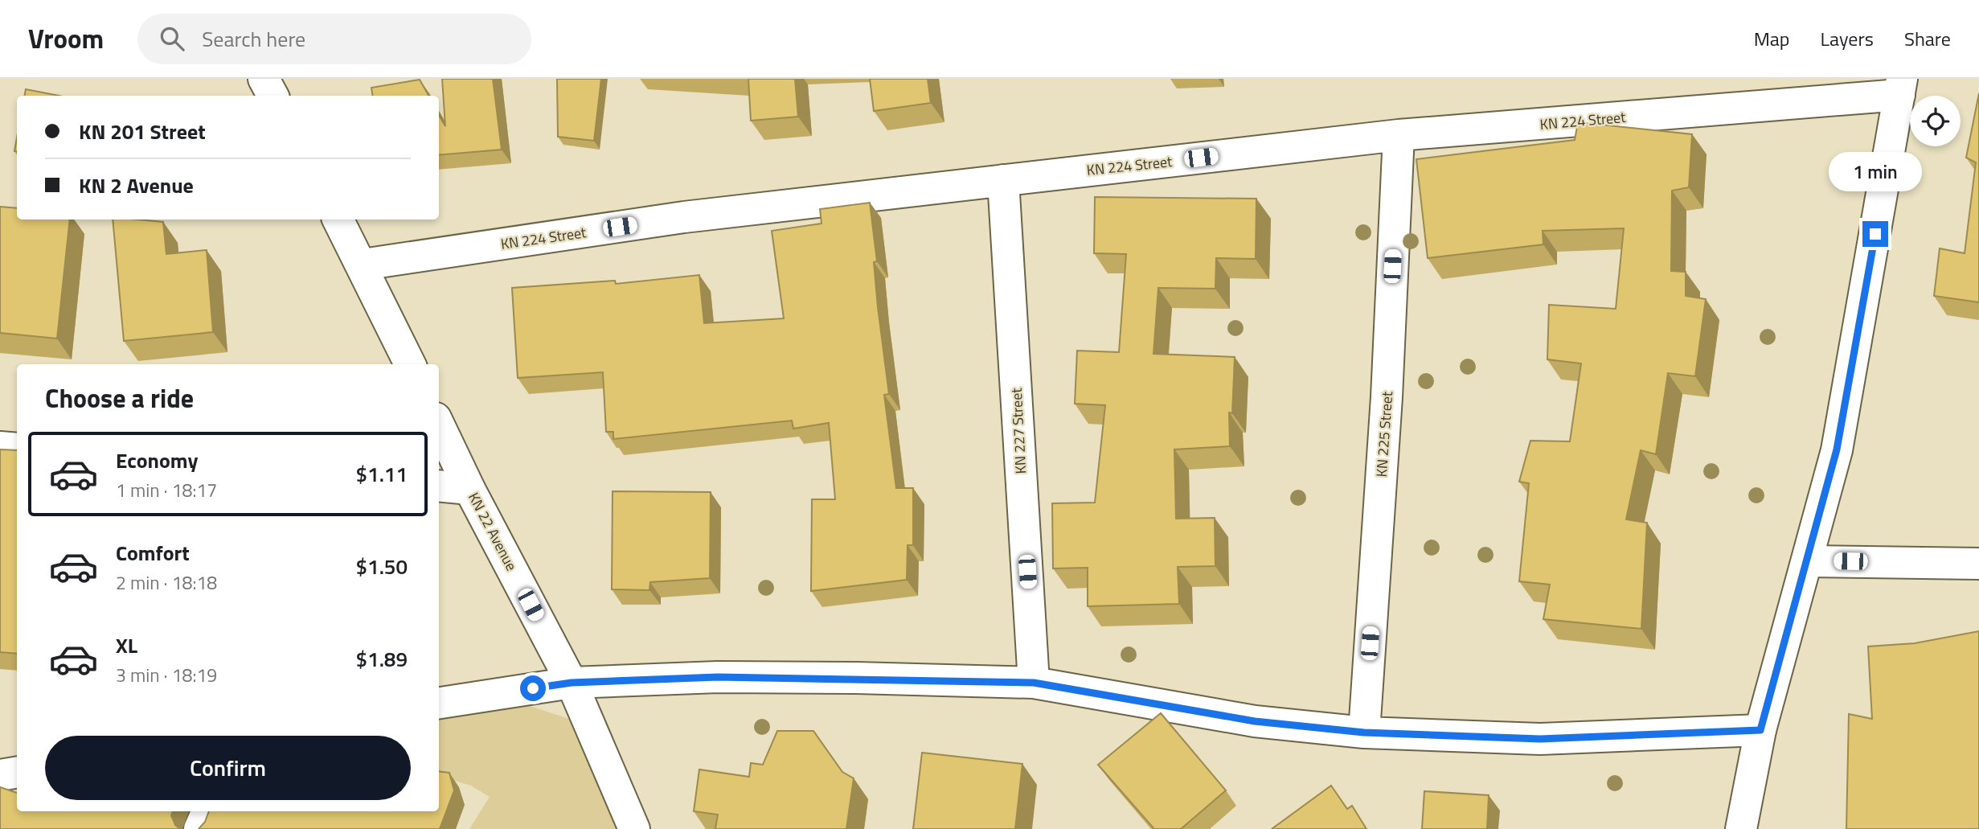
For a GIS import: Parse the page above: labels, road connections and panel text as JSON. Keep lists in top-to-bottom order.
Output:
{
  "streets": {
    "street": [
      "KN 224 Street",
      "KN 227 Street",
      "KN 225 Street",
      "KN 22 Avenue"
    ]
  },
  "crossings": [
    ["KN 224 Street", "KN 227 Street"],
    ["KN 224 Street", "KN 225 Street"]
  ],
  "page": {
    "header": "Vroom",
    "search": "Search here",
    "nav": ["Map", "Layers", "Share"],
    "banner": ["KN 201 Street", "KN 2 Avenue"],
    "bubble": "1 min",
    "heading": "Choose a ride",
    "list": [
      {
        "name": "Economy",
        "note": "1 min · 18:17",
        "value": "$1.11"
      },
      {
        "name": "Comfort",
        "note": "2 min · 18:18",
        "value": "$1.50"
      },
      {
        "name": "XL",
        "note": "3 min · 18:19",
        "value": "$1.89"
      }
    ],
    "buttons": "Confirm"
  }
}
